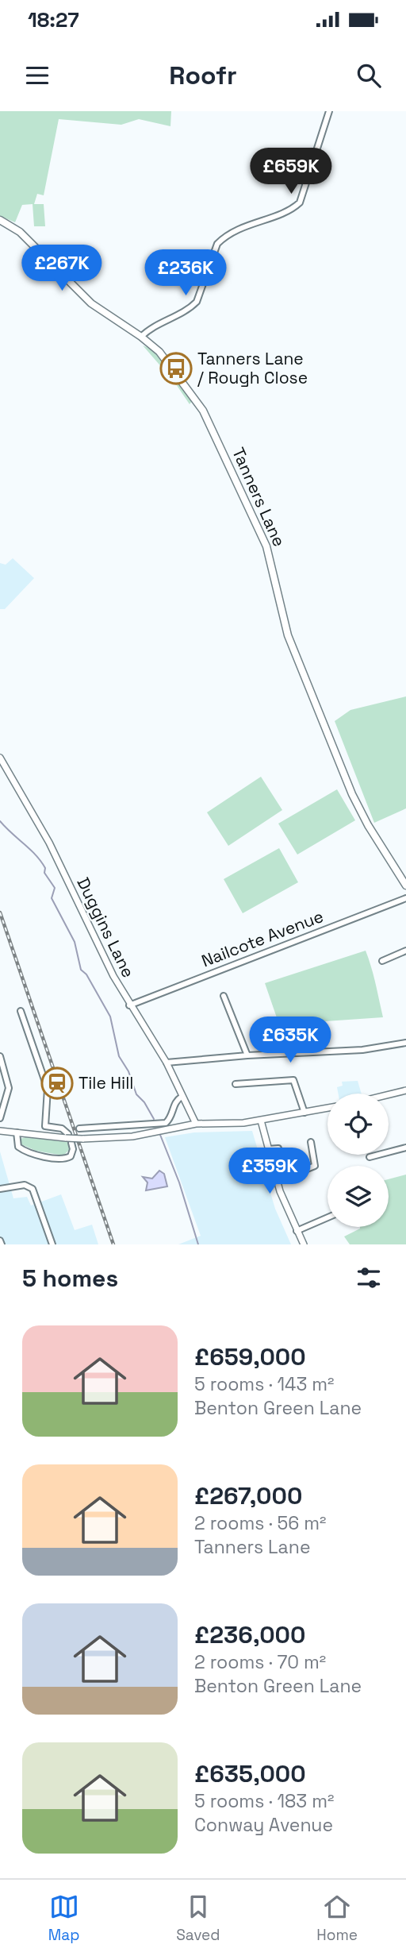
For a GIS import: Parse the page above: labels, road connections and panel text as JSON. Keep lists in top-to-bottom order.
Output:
{
  "streets": {
    "main road": ["Tanners Lane"],
    "street": ["Duggins Lane", "Nailcote Avenue"]
  },
  "crossings": [
    ["Duggins Lane", "Nailcote Avenue"]
  ],
  "places": {
    "bus stop": ["Tanners Lane / Rough Close"],
    "station": ["Tile Hill"]
  },
  "page": {
    "status": "18:27",
    "header": "Roofr",
    "price": [
      "£659K",
      "£267K",
      "£236K",
      "£635K",
      "£359K"
    ],
    "heading": "5 homes",
    "list": [
      {
        "name": "£659,000",
        "note": "5 rooms · 143 m² · Benton Green Lane"
      },
      {
        "name": "£267,000",
        "note": "2 rooms · 56 m² · Tanners Lane"
      },
      {
        "name": "£236,000",
        "note": "2 rooms · 70 m² · Benton Green Lane"
      },
      {
        "name": "£635,000",
        "note": "5 rooms · 183 m² · Conway Avenue"
      }
    ],
    "tabs": ["Map", "Saved", "Home"]
  }
}
